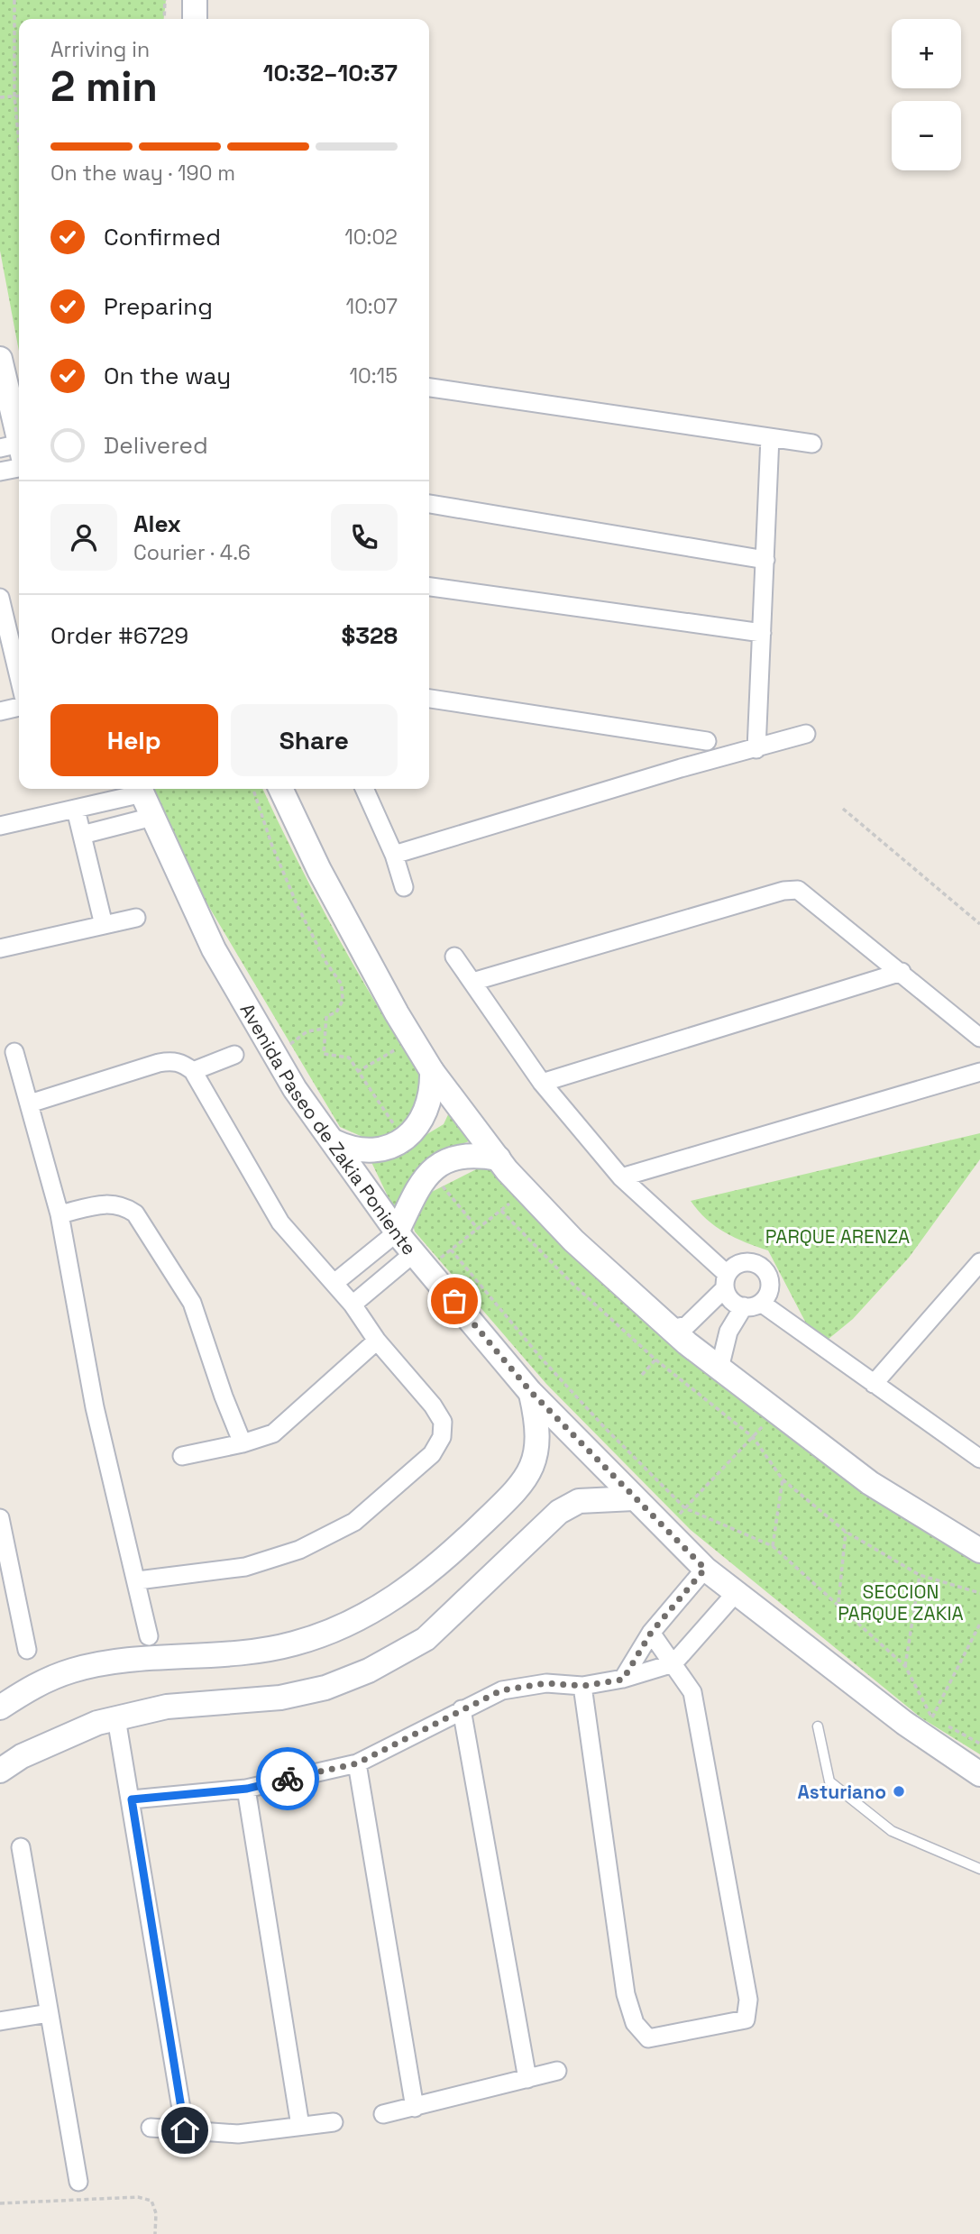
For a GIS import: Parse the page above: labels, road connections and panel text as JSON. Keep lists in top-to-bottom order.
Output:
{
  "streets": {
    "street": ["Avenida Paseo de Zakia Poniente"]
  },
  "parks": ["PARQUE ARENZA", "SECCION PARQUE ZAKIA"],
  "places": ["Asturiano"],
  "page": {
    "map_buttons": ["+", "−"],
    "heading": ["2 min", "Arriving in", "10:32–10:37"],
    "panel": [
      "Alex",
      "Courier · 4.6",
      "Order #6729",
      "$328"
    ],
    "bar": "On the way · 190 m",
    "list": [
      ["Confirmed", "10:02"],
      ["Preparing", "10:07"],
      ["On the way", "10:15"],
      "Delivered"
    ],
    "buttons": ["Help", "Share"]
  }
}
